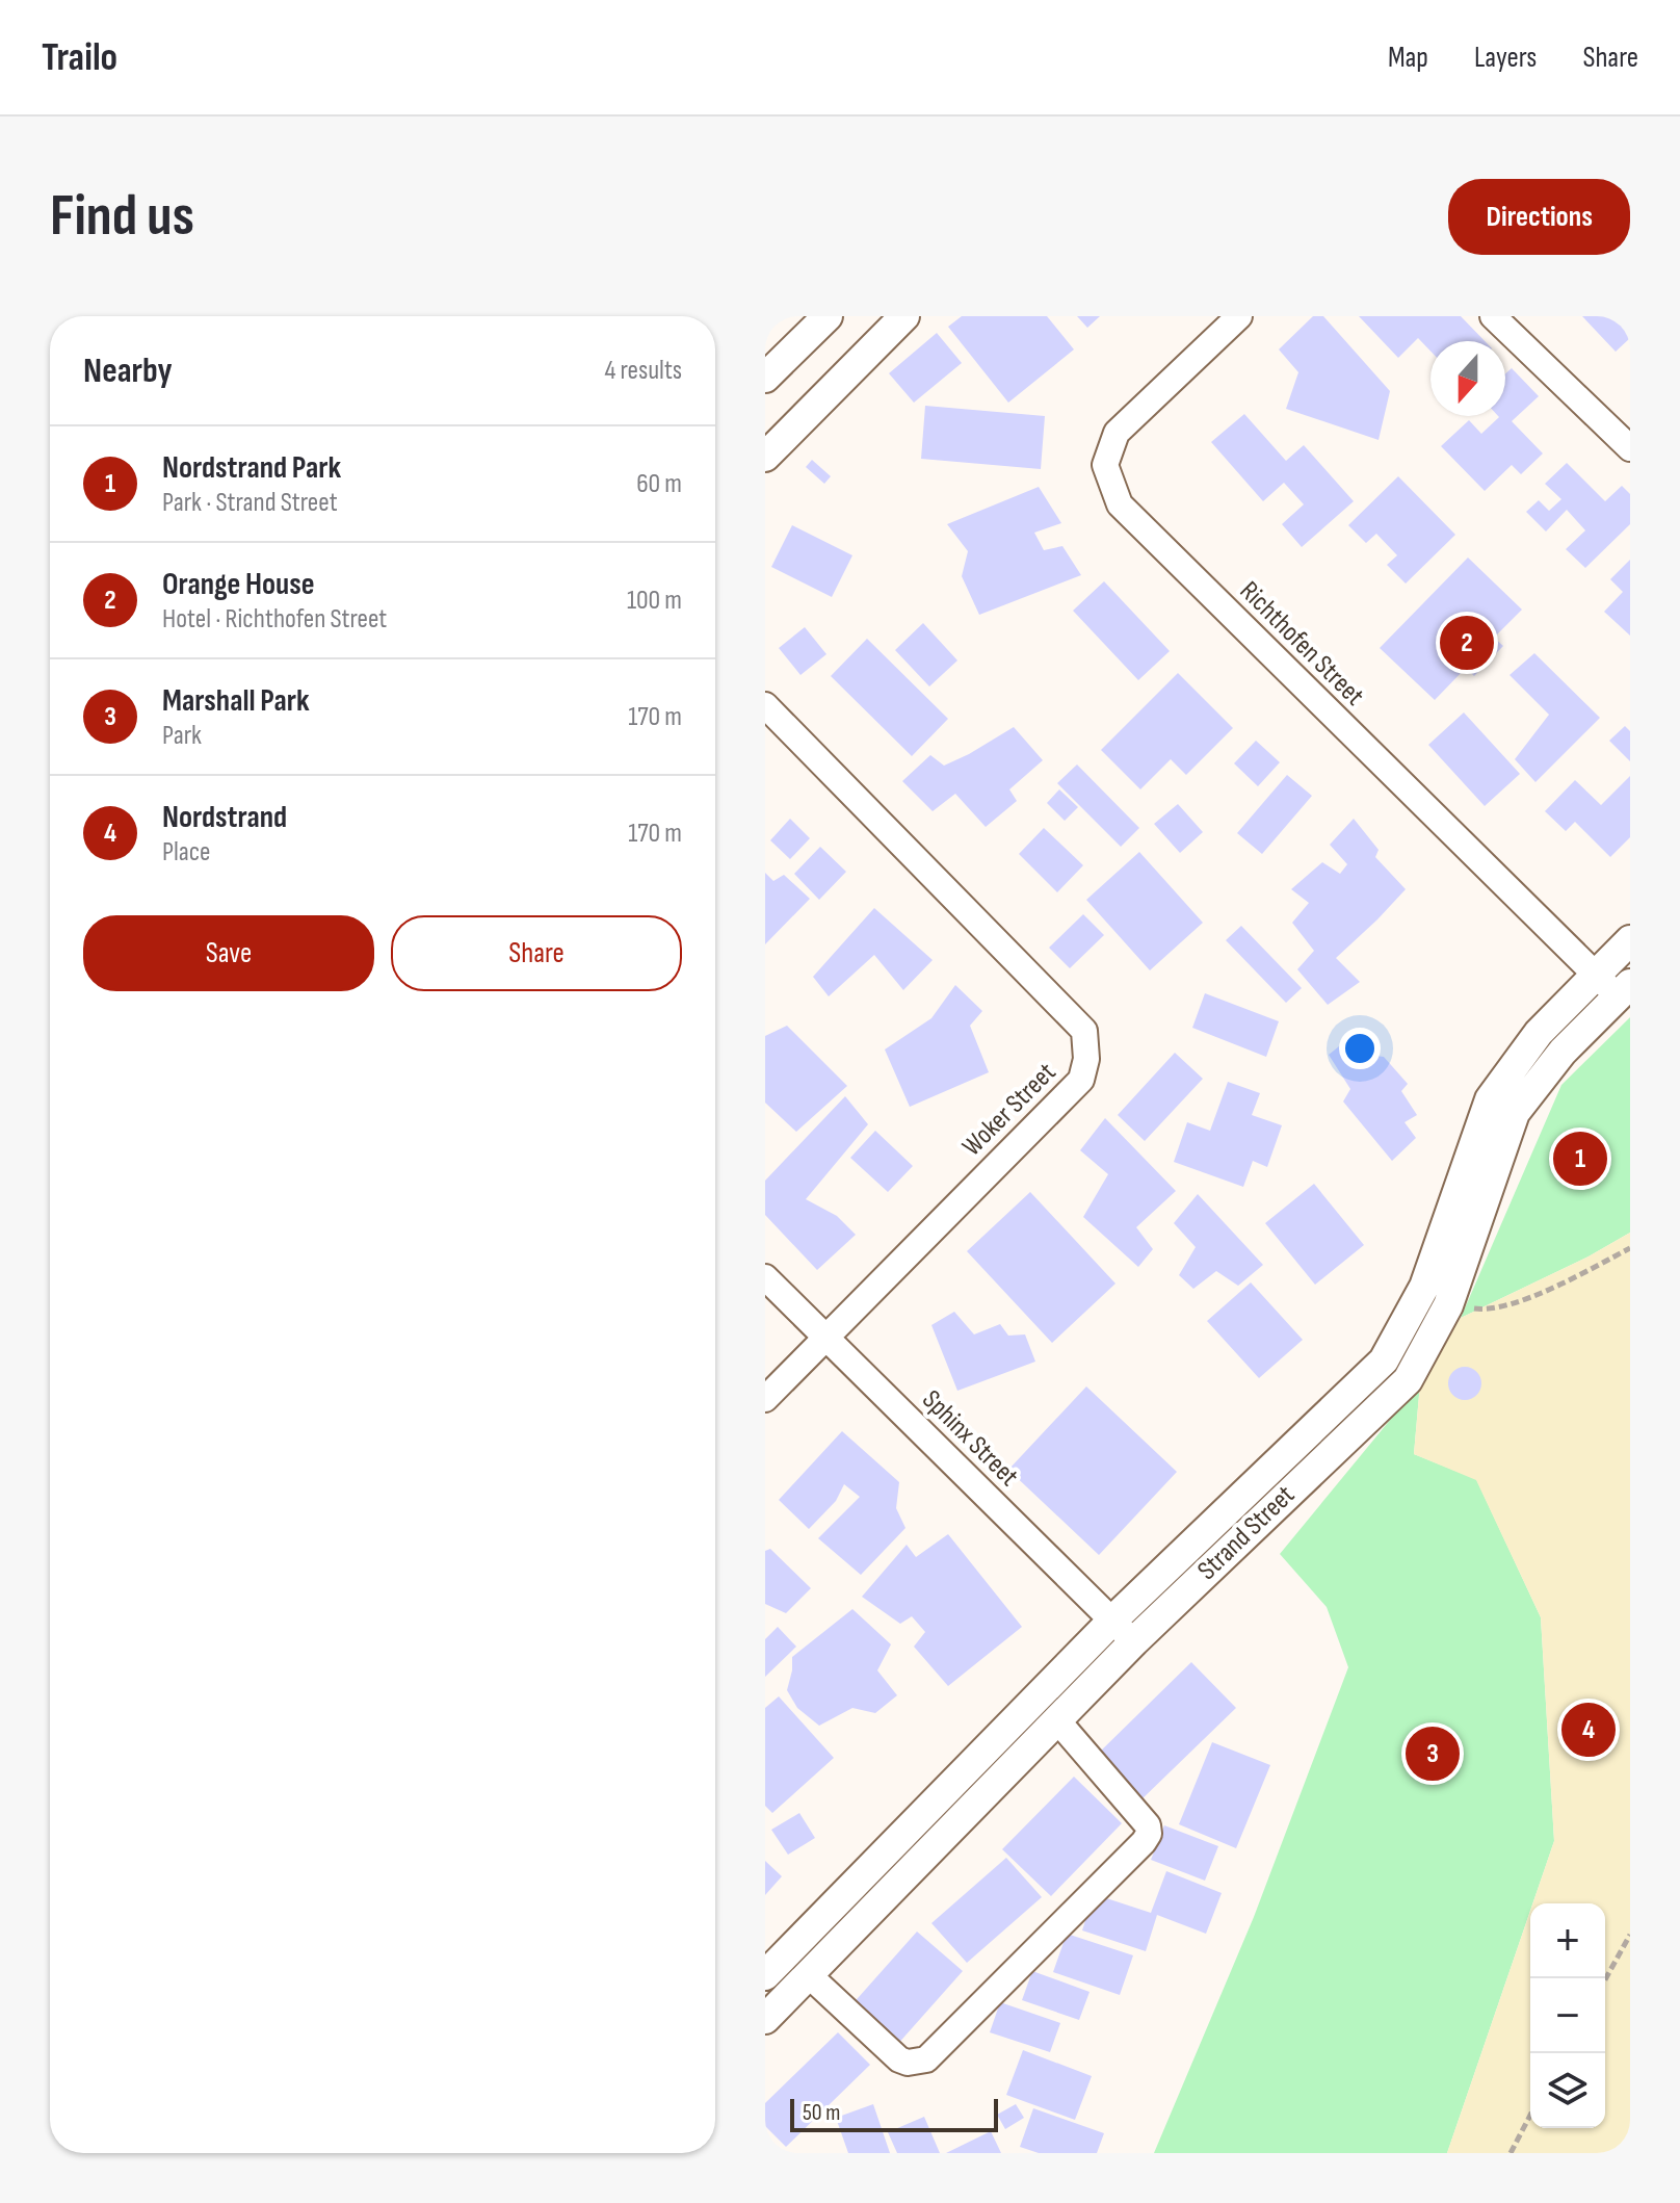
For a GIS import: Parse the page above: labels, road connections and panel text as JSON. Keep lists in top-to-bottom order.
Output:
{
  "streets": {
    "street": [
      "Richthofen Street",
      "Woker Street",
      "Sphinx Street",
      "Strand Street"
    ]
  },
  "crossings": [
    ["Richthofen Street", "Strand Street"],
    ["Woker Street", "Sphinx Street"],
    ["Sphinx Street", "Strand Street"]
  ],
  "scale_bar": "50 m",
  "north": "bottom",
  "page": {
    "header": "Trailo",
    "nav": ["Map", "Layers", "Share"],
    "buttons": [
      "Directions",
      ["Save", "Share"]
    ],
    "title": "Find us",
    "heading": ["Nearby", "4 results"],
    "list": [
      {
        "mark": "1",
        "name": "Nordstrand Park",
        "note": "Park · Strand Street",
        "value": "60 m"
      },
      {
        "mark": "2",
        "name": "Orange House",
        "note": "Hotel · Richthofen Street",
        "value": "100 m"
      },
      {
        "mark": "3",
        "name": "Marshall Park",
        "note": "Park",
        "value": "170 m"
      },
      {
        "mark": "4",
        "name": "Nordstrand",
        "note": "Place",
        "value": "170 m"
      }
    ],
    "pins": [
      "2",
      "1",
      "4",
      "3"
    ],
    "map_buttons": ["+", "−"],
    "scale": "50 m"
  }
}
